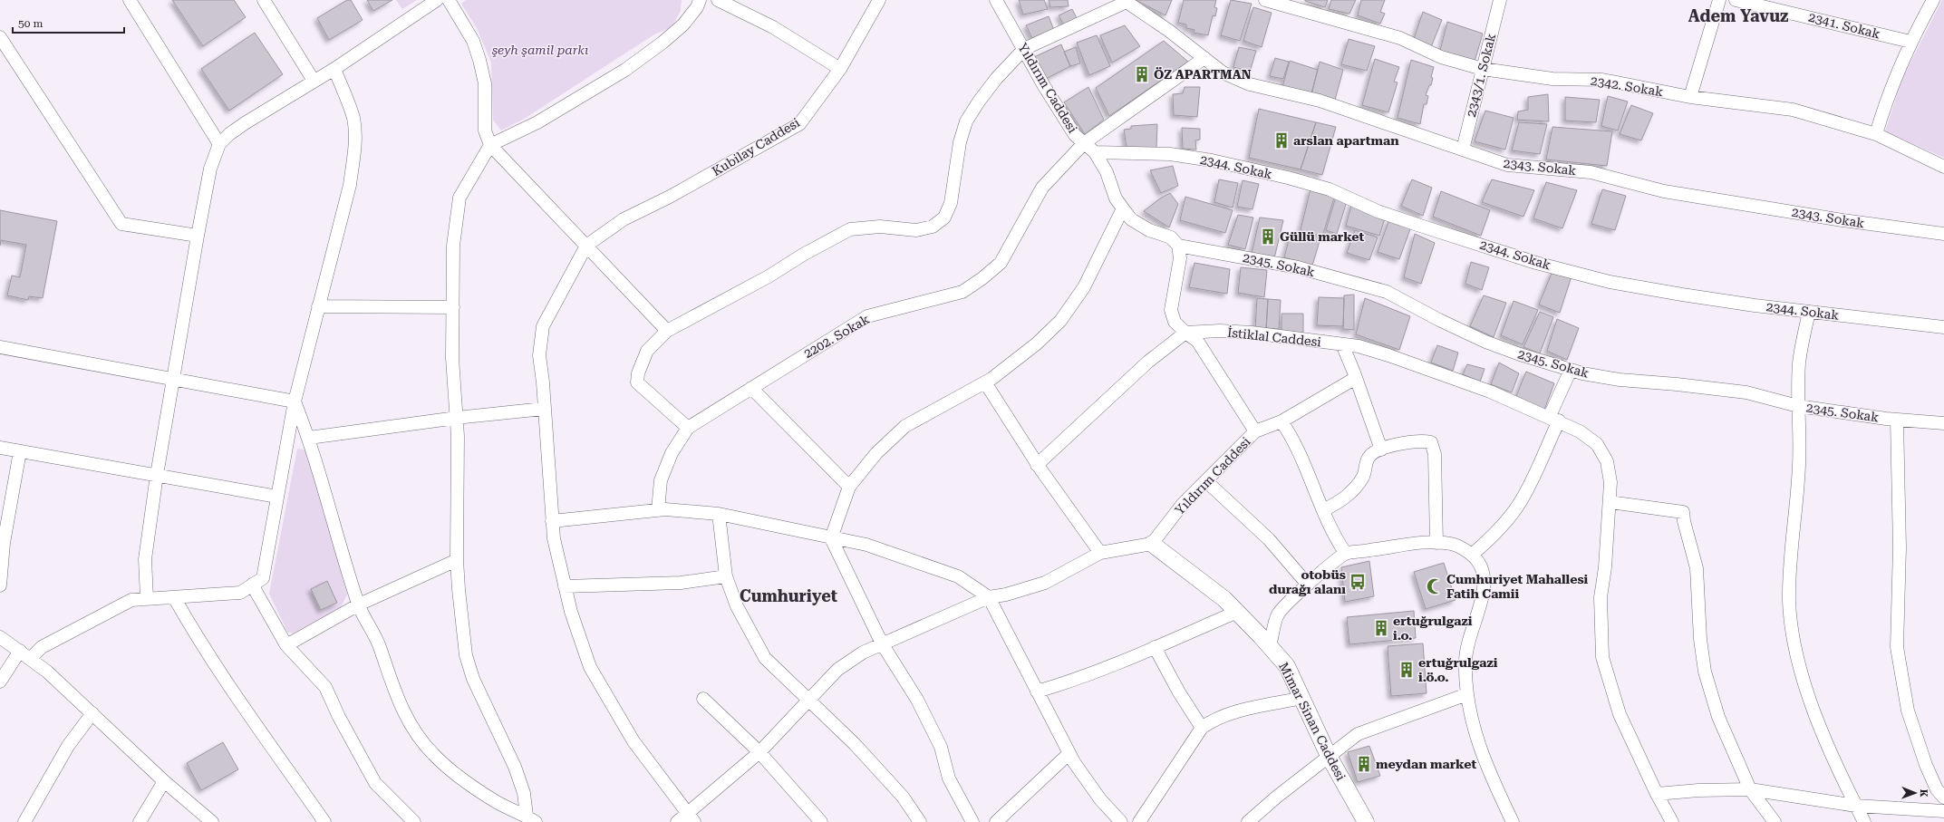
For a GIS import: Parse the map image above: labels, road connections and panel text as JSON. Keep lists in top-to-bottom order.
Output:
{
  "streets": {
    "street": [
      "2341. Sokak",
      "2343/1. Sokak",
      "2342. Sokak",
      "Yıldırım Caddesi",
      "Kubilay Caddesi",
      "2344. Sokak",
      "2343. Sokak",
      "2345. Sokak",
      "2202. Sokak",
      "İstiklal Caddesi",
      "Mimar Sinan Caddesi"
    ]
  },
  "crossings": [
    ["2343/1. Sokak", "2342. Sokak"],
    ["2343/1. Sokak", "2343. Sokak"],
    ["Yıldırım Caddesi", "2344. Sokak"],
    ["Yıldırım Caddesi", "2345. Sokak"],
    ["Yıldırım Caddesi", "2202. Sokak"],
    ["Yıldırım Caddesi", "İstiklal Caddesi"],
    ["Yıldırım Caddesi", "Mimar Sinan Caddesi"],
    ["2343. Sokak", "2202. Sokak"]
  ],
  "districts": ["Adem Yavuz", "Cumhuriyet"],
  "parks": ["şeyh şamil parkı"],
  "places": {
    "building": [
      "ÖZ APARTMAN",
      "arslan apartman",
      "Güllü market",
      "ertuğrulgazi i.o.",
      "ertuğrulgazi i.ö.o.",
      "meydan market"
    ],
    "bus stop": ["otobüs durağı alanı"],
    "mosque": ["Cumhuriyet Mahallesi Fatih Camii"]
  },
  "scale_bar": "50 m",
  "north": "right"
}
